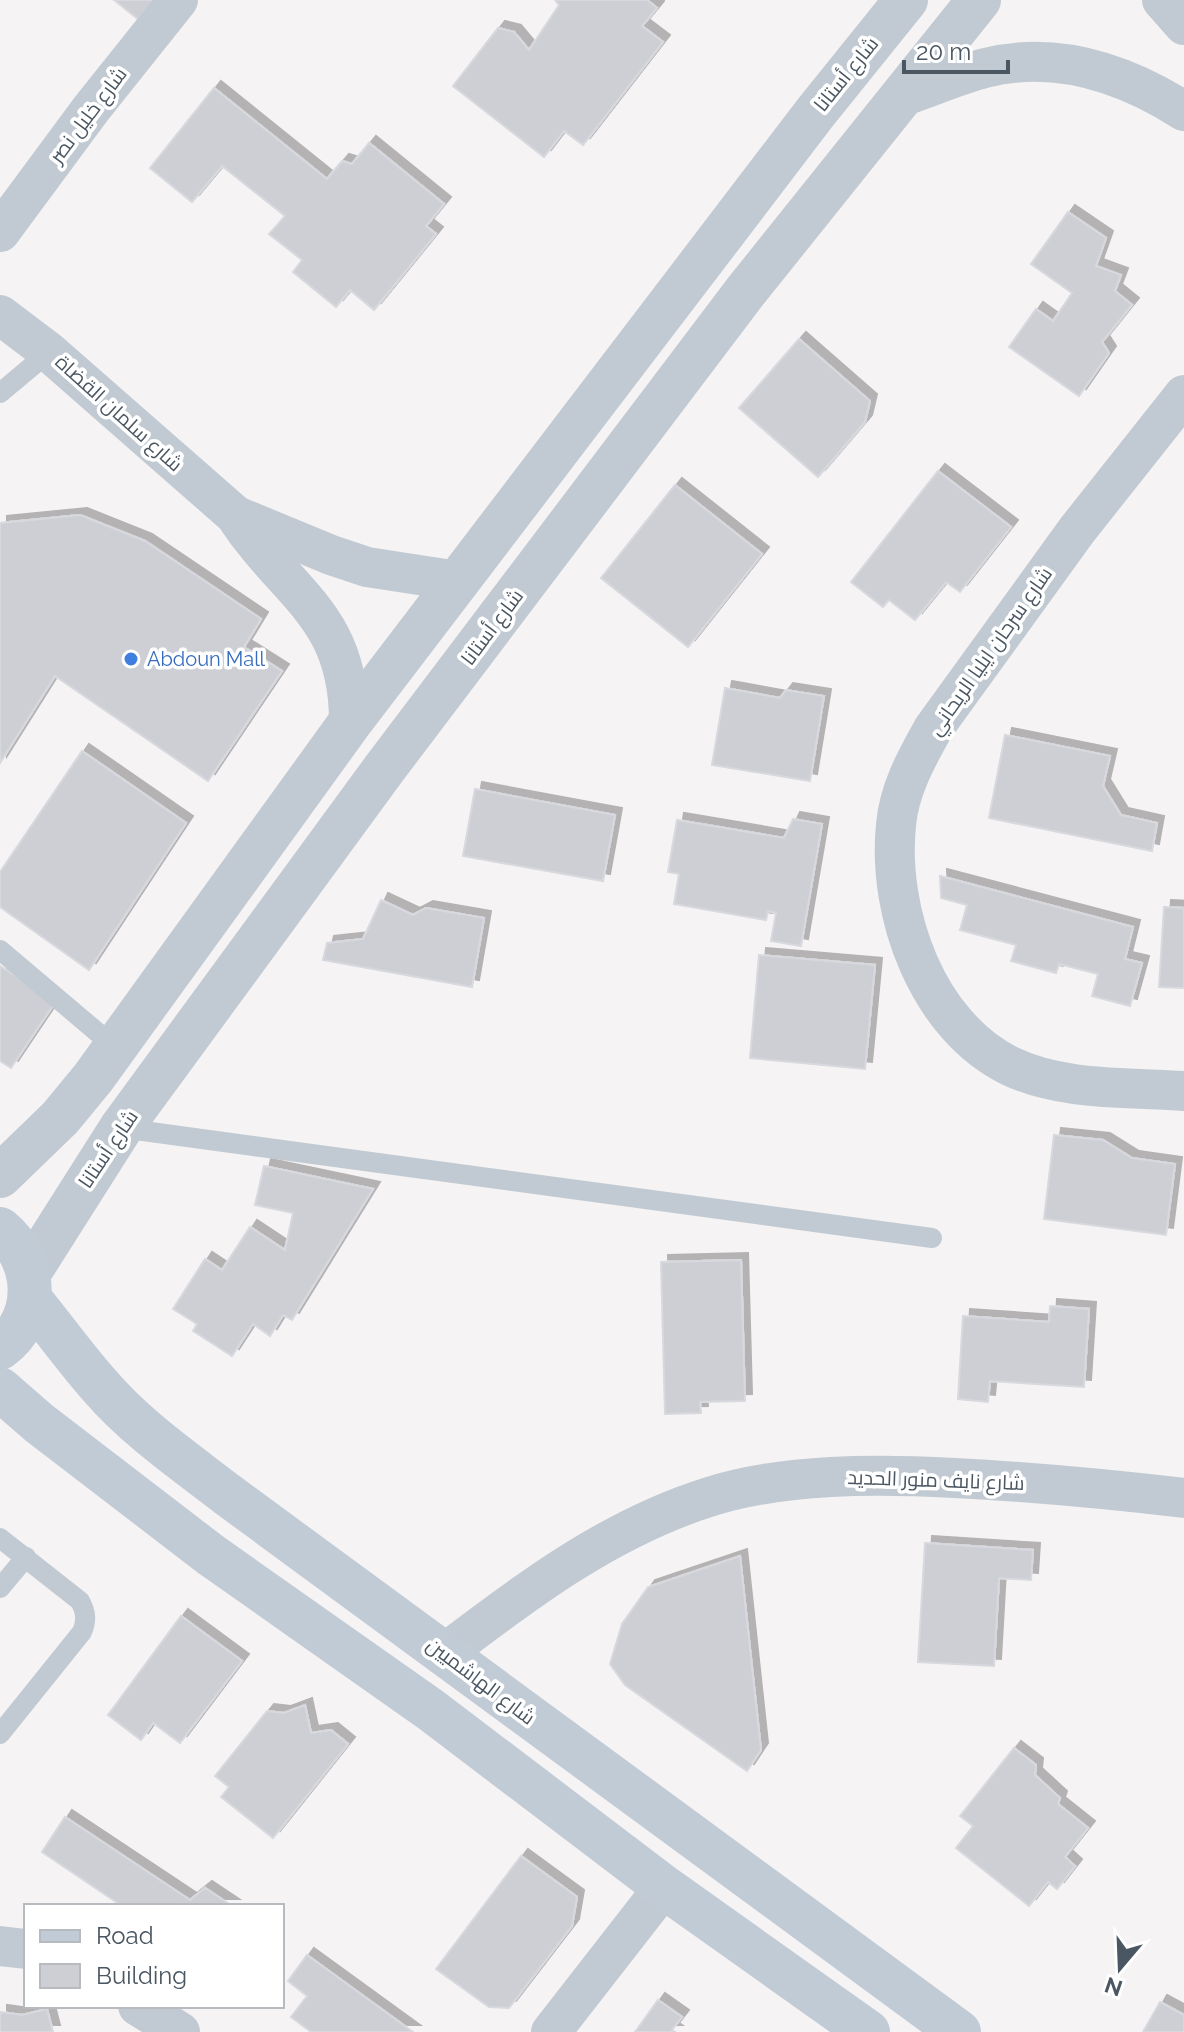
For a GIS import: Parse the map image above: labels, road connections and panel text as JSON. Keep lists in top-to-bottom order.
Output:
{
  "streets": {
    "main road": ["شارع الهاشميين"],
    "street": [
      "شارع أستانا",
      "شارع خليل نصر",
      "شارع سلمان القضاة",
      "شارع سرحان ايليا الريحاني",
      "شارع نايف منور الحديد"
    ]
  },
  "crossings": [
    ["شارع أستانا", "شارع سلمان القضاة"],
    ["شارع أستانا", "شارع الهاشميين"],
    ["شارع نايف منور الحديد", "شارع الهاشميين"]
  ],
  "places": ["Abdoun Mall"],
  "legend": ["Road", "Building"],
  "scale_bar": "20 m",
  "north": "bottom"
}
